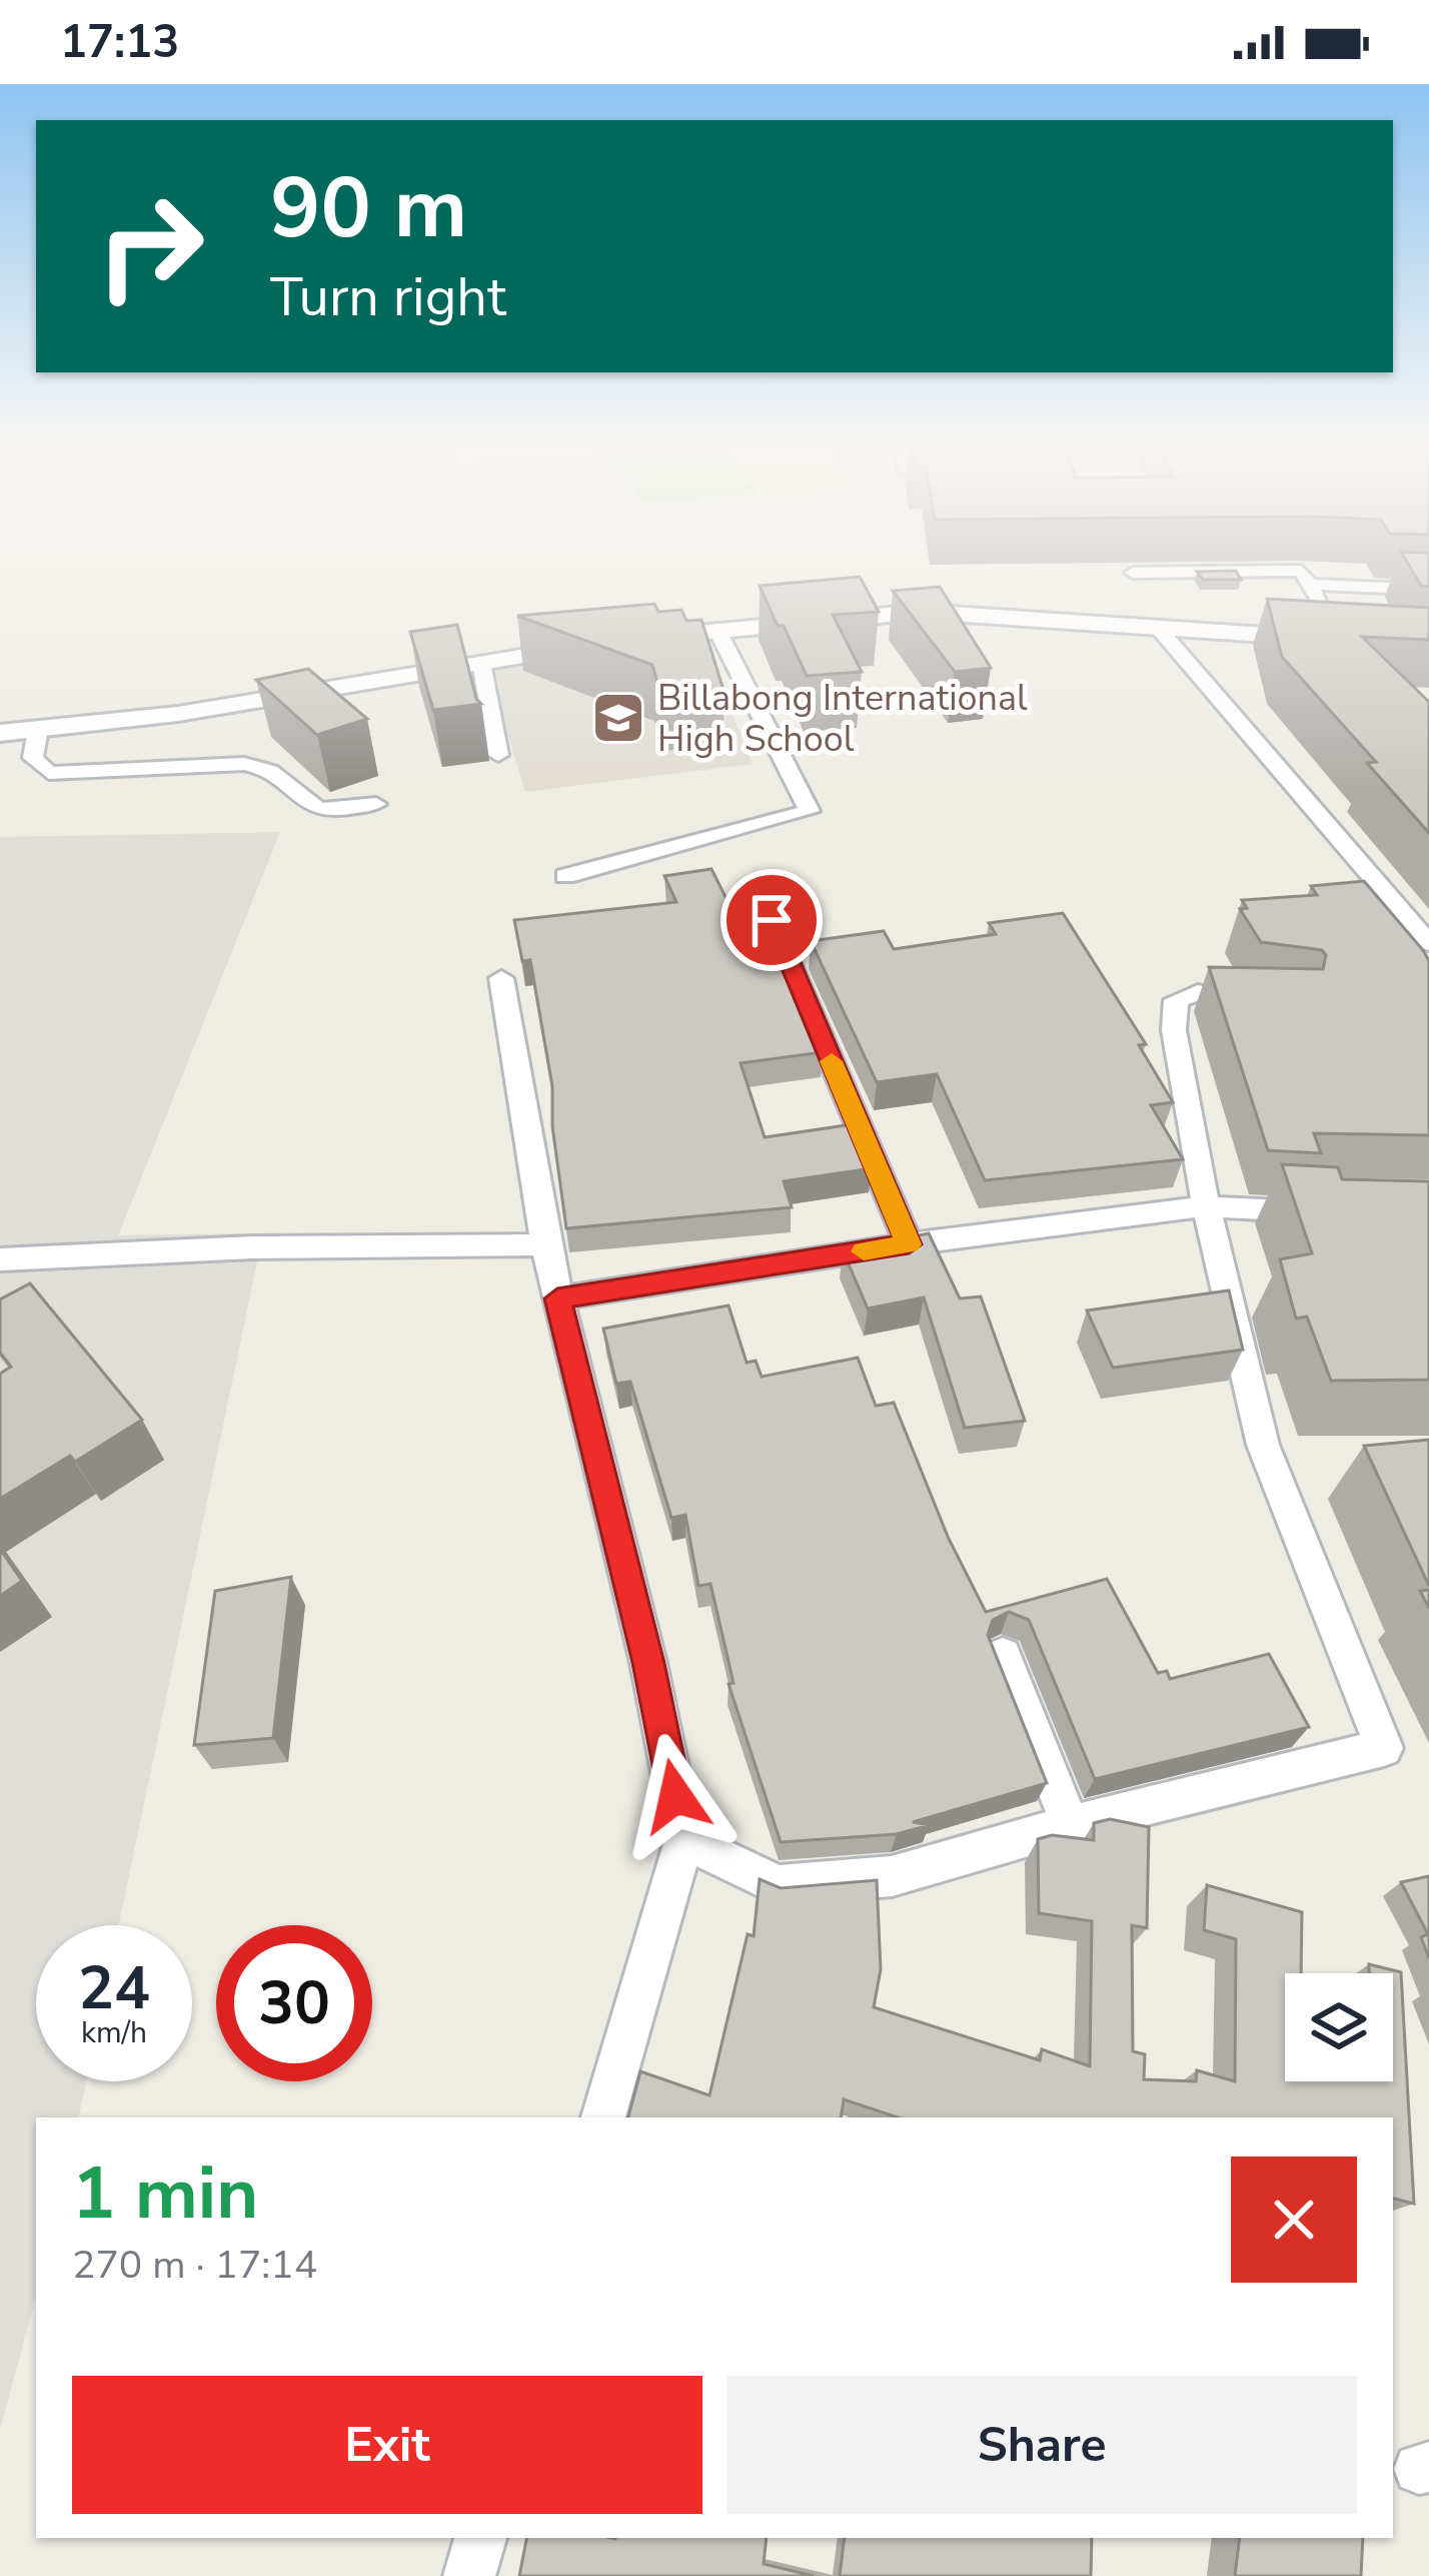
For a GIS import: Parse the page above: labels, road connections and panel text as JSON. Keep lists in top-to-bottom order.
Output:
{
  "places": {
    "school or university": ["Billabong International High School"]
  },
  "page": {
    "status": "17:13",
    "turn": ["90 m", "Turn right"],
    "speed": "24 km/h",
    "limit": "30",
    "heading": ["1 min", "270 m · 17:14"],
    "buttons": ["Exit", "Share"]
  }
}
